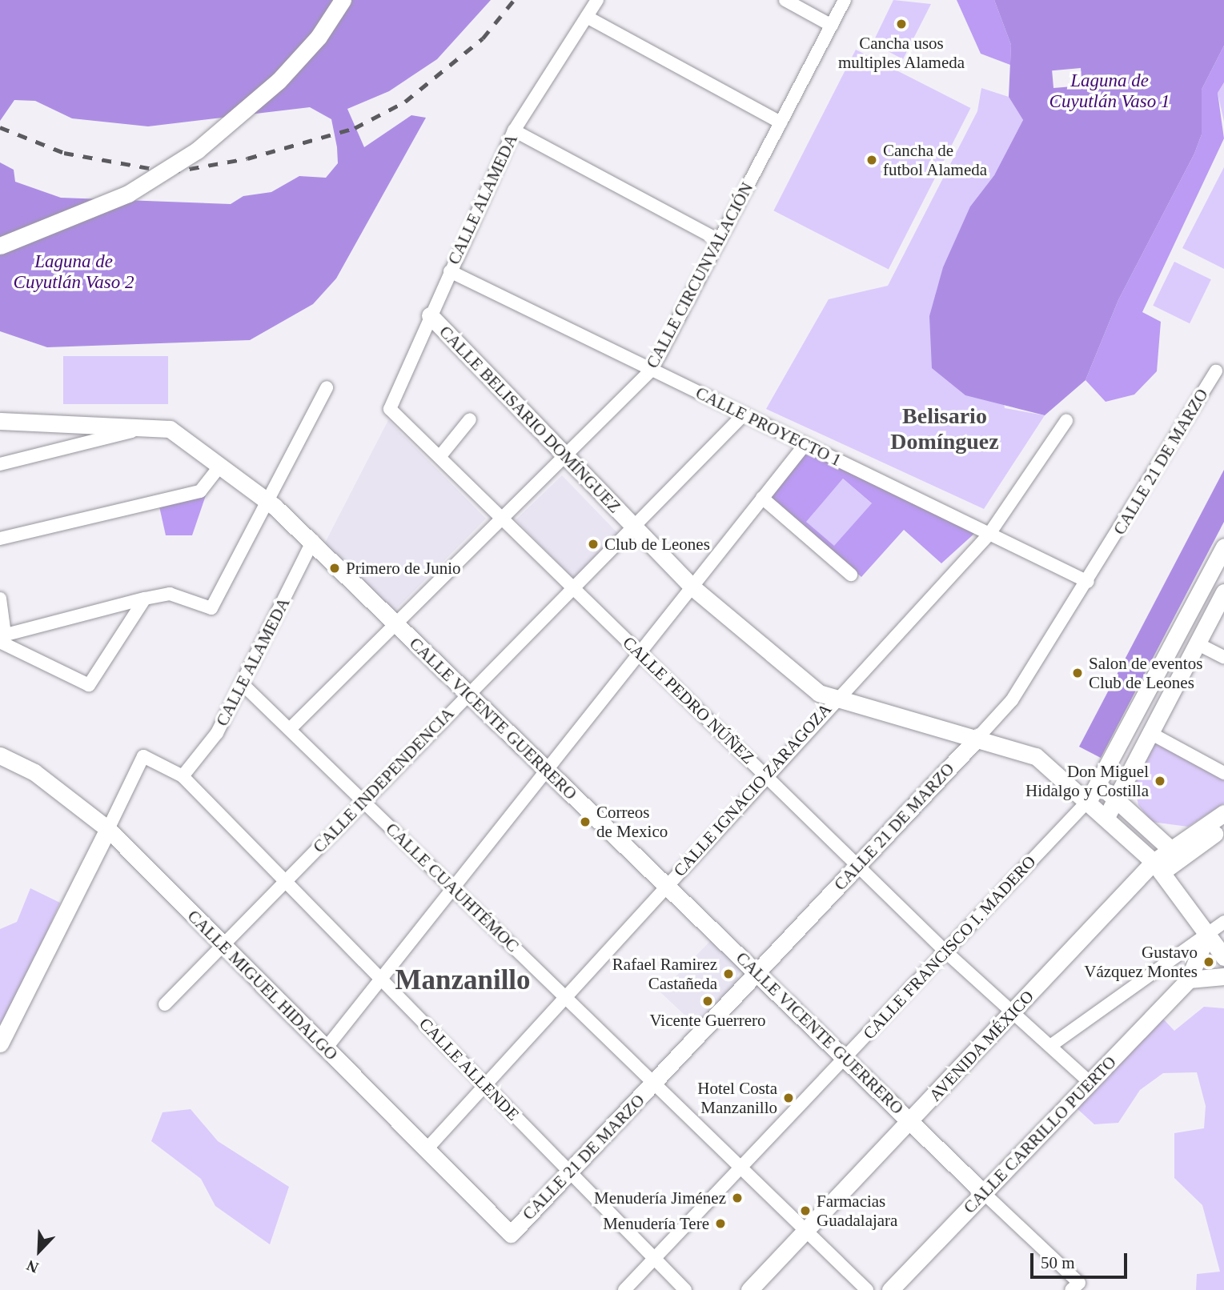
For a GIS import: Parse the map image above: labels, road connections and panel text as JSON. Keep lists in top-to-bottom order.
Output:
{
  "streets": {
    "street": [
      "CALLE ALAMEDA",
      "CALLE CIRCUNVALACIÓN",
      "CALLE BELISARIO DOMÍNGUEZ",
      "CALLE PROYECTO 1",
      "CALLE 21 DE MARZO",
      "CALLE PEDRO NÚÑEZ",
      "CALLE VICENTE GUERRERO",
      "CALLE INDEPENDENCIA",
      "CALLE IGNACIO ZARAGOZA",
      "CALLE CUAUHTÉMOC",
      "CALLE FRANCISCO I. MADERO",
      "CALLE MIGUEL HIDALGO",
      "AVENIDA MÉXICO",
      "CALLE ALLENDE",
      "CALLE CARRILLO PUERTO"
    ]
  },
  "crossings": [
    ["CALLE ALAMEDA", "CALLE BELISARIO DOMÍNGUEZ"],
    ["CALLE ALAMEDA", "CALLE PROYECTO 1"],
    ["CALLE ALAMEDA", "CALLE PEDRO NÚÑEZ"],
    ["CALLE ALAMEDA", "CALLE VICENTE GUERRERO"],
    ["CALLE ALAMEDA", "CALLE CUAUHTÉMOC"],
    ["CALLE ALAMEDA", "CALLE ALLENDE"],
    ["CALLE CIRCUNVALACIÓN", "CALLE BELISARIO DOMÍNGUEZ"],
    ["CALLE CIRCUNVALACIÓN", "CALLE PROYECTO 1"],
    ["CALLE CIRCUNVALACIÓN", "CALLE PEDRO NÚÑEZ"],
    ["CALLE CIRCUNVALACIÓN", "CALLE VICENTE GUERRERO"],
    ["CALLE CIRCUNVALACIÓN", "CALLE CUAUHTÉMOC"],
    ["CALLE BELISARIO DOMÍNGUEZ", "CALLE 21 DE MARZO"],
    ["CALLE BELISARIO DOMÍNGUEZ", "CALLE INDEPENDENCIA"],
    ["CALLE BELISARIO DOMÍNGUEZ", "CALLE IGNACIO ZARAGOZA"],
    ["CALLE BELISARIO DOMÍNGUEZ", "CALLE FRANCISCO I. MADERO"],
    ["CALLE PROYECTO 1", "CALLE 21 DE MARZO"],
    ["CALLE PROYECTO 1", "CALLE INDEPENDENCIA"],
    ["CALLE PROYECTO 1", "CALLE IGNACIO ZARAGOZA"],
    ["CALLE 21 DE MARZO", "CALLE PEDRO NÚÑEZ"],
    ["CALLE 21 DE MARZO", "CALLE VICENTE GUERRERO"],
    ["CALLE 21 DE MARZO", "CALLE CUAUHTÉMOC"],
    ["CALLE 21 DE MARZO", "CALLE MIGUEL HIDALGO"],
    ["CALLE 21 DE MARZO", "CALLE ALLENDE"],
    ["CALLE PEDRO NÚÑEZ", "CALLE INDEPENDENCIA"],
    ["CALLE PEDRO NÚÑEZ", "CALLE IGNACIO ZARAGOZA"],
    ["CALLE PEDRO NÚÑEZ", "CALLE FRANCISCO I. MADERO"],
    ["CALLE PEDRO NÚÑEZ", "AVENIDA MÉXICO"],
    ["CALLE PEDRO NÚÑEZ", "CALLE CARRILLO PUERTO"],
    ["CALLE VICENTE GUERRERO", "CALLE INDEPENDENCIA"],
    ["CALLE VICENTE GUERRERO", "CALLE IGNACIO ZARAGOZA"],
    ["CALLE VICENTE GUERRERO", "CALLE FRANCISCO I. MADERO"],
    ["CALLE VICENTE GUERRERO", "AVENIDA MÉXICO"],
    ["CALLE VICENTE GUERRERO", "CALLE CARRILLO PUERTO"],
    ["CALLE INDEPENDENCIA", "CALLE CUAUHTÉMOC"],
    ["CALLE INDEPENDENCIA", "CALLE MIGUEL HIDALGO"],
    ["CALLE INDEPENDENCIA", "CALLE ALLENDE"],
    ["CALLE IGNACIO ZARAGOZA", "CALLE CUAUHTÉMOC"],
    ["CALLE IGNACIO ZARAGOZA", "CALLE MIGUEL HIDALGO"],
    ["CALLE IGNACIO ZARAGOZA", "CALLE ALLENDE"],
    ["CALLE CUAUHTÉMOC", "CALLE FRANCISCO I. MADERO"],
    ["CALLE CUAUHTÉMOC", "AVENIDA MÉXICO"],
    ["CALLE FRANCISCO I. MADERO", "CALLE ALLENDE"],
    ["CALLE MIGUEL HIDALGO", "CALLE ALLENDE"]
  ],
  "districts": ["Belisario Domínguez", "Manzanillo"],
  "water": ["Laguna de Cuyutlán Vaso 1", "Laguna de Cuyutlán Vaso 2"],
  "places": [
    "Cancha usos multiples Alameda",
    "Cancha de futbol Alameda",
    "Club de Leones",
    "Primero de Junio",
    "Salon de eventos Club de Leones",
    "Don Miguel Hidalgo y Costilla",
    "Correos de Mexico",
    "Gustavo Vázquez Montes",
    "Rafael Ramirez Castañeda",
    "Vicente Guerrero",
    "Hotel Costa Manzanillo",
    "Menudería Jiménez",
    "Farmacias Guadalajara",
    "Menudería Tere"
  ],
  "scale_bar": "50 m",
  "north": "bottom left"
}
